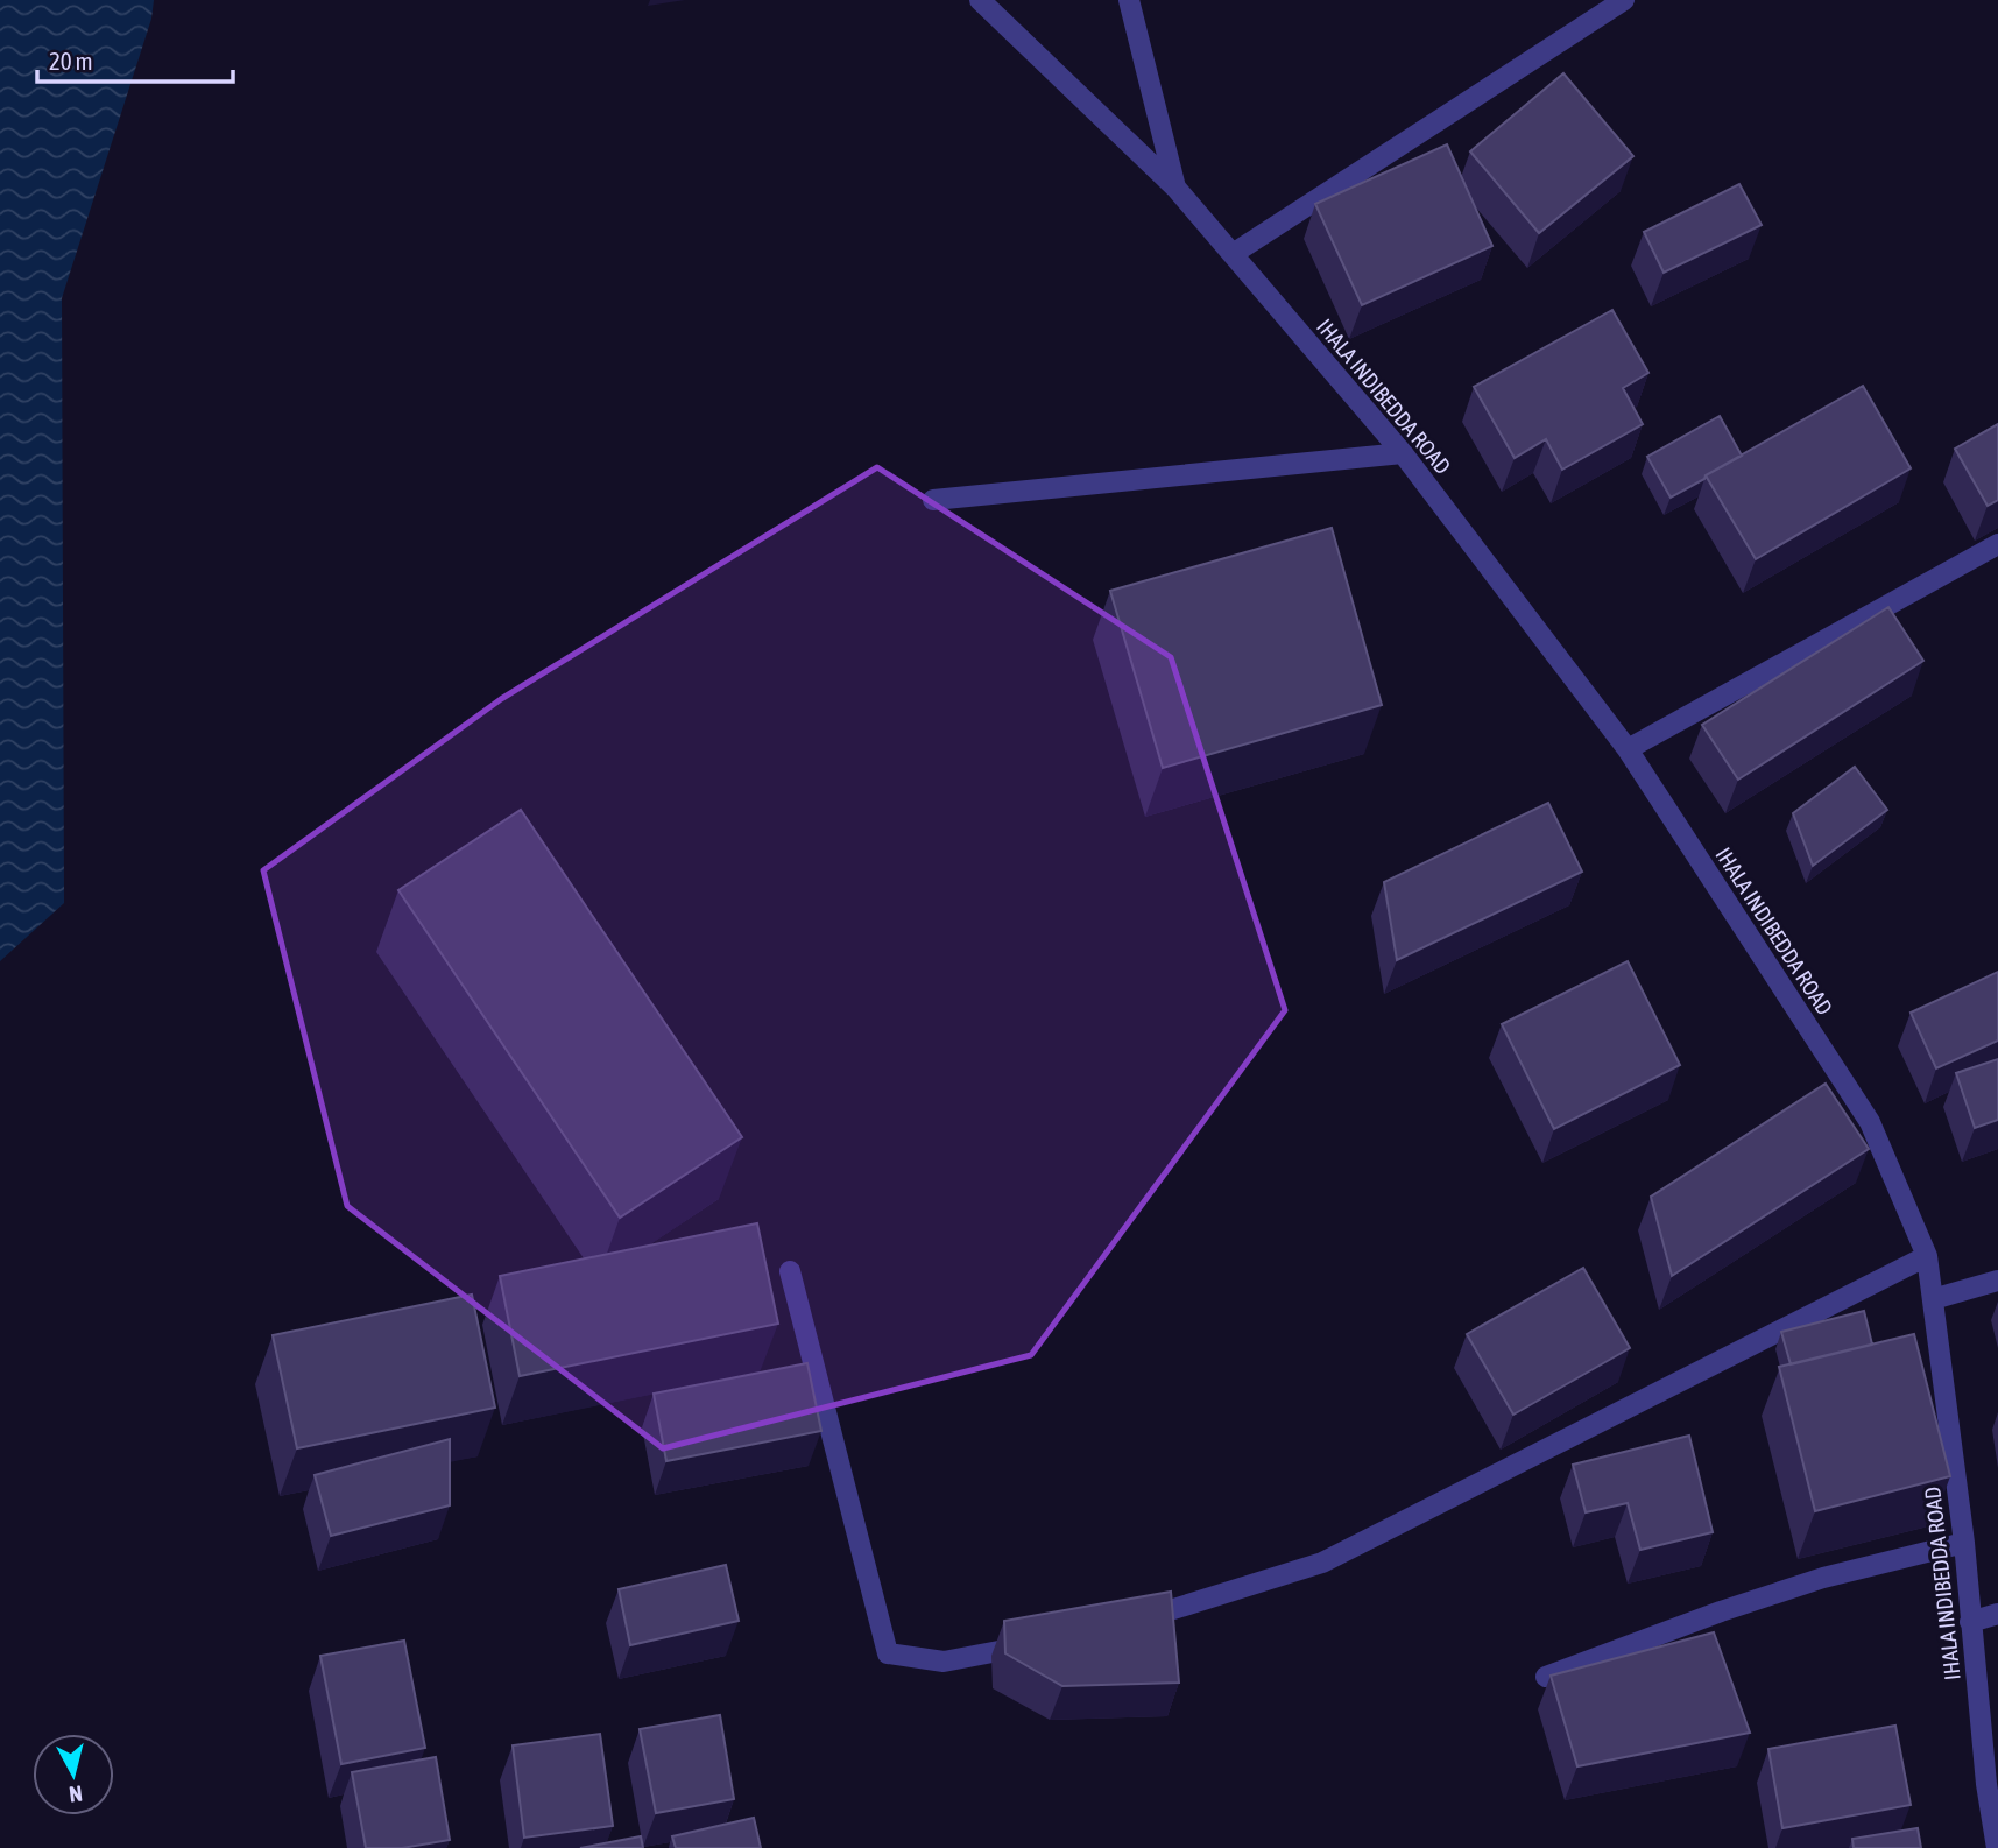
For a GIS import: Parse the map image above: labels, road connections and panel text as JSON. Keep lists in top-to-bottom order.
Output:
{
  "streets": {
    "street": ["IHALA INDIBEDDA ROAD"]
  },
  "scale_bar": "20 m",
  "north": "bottom"
}
